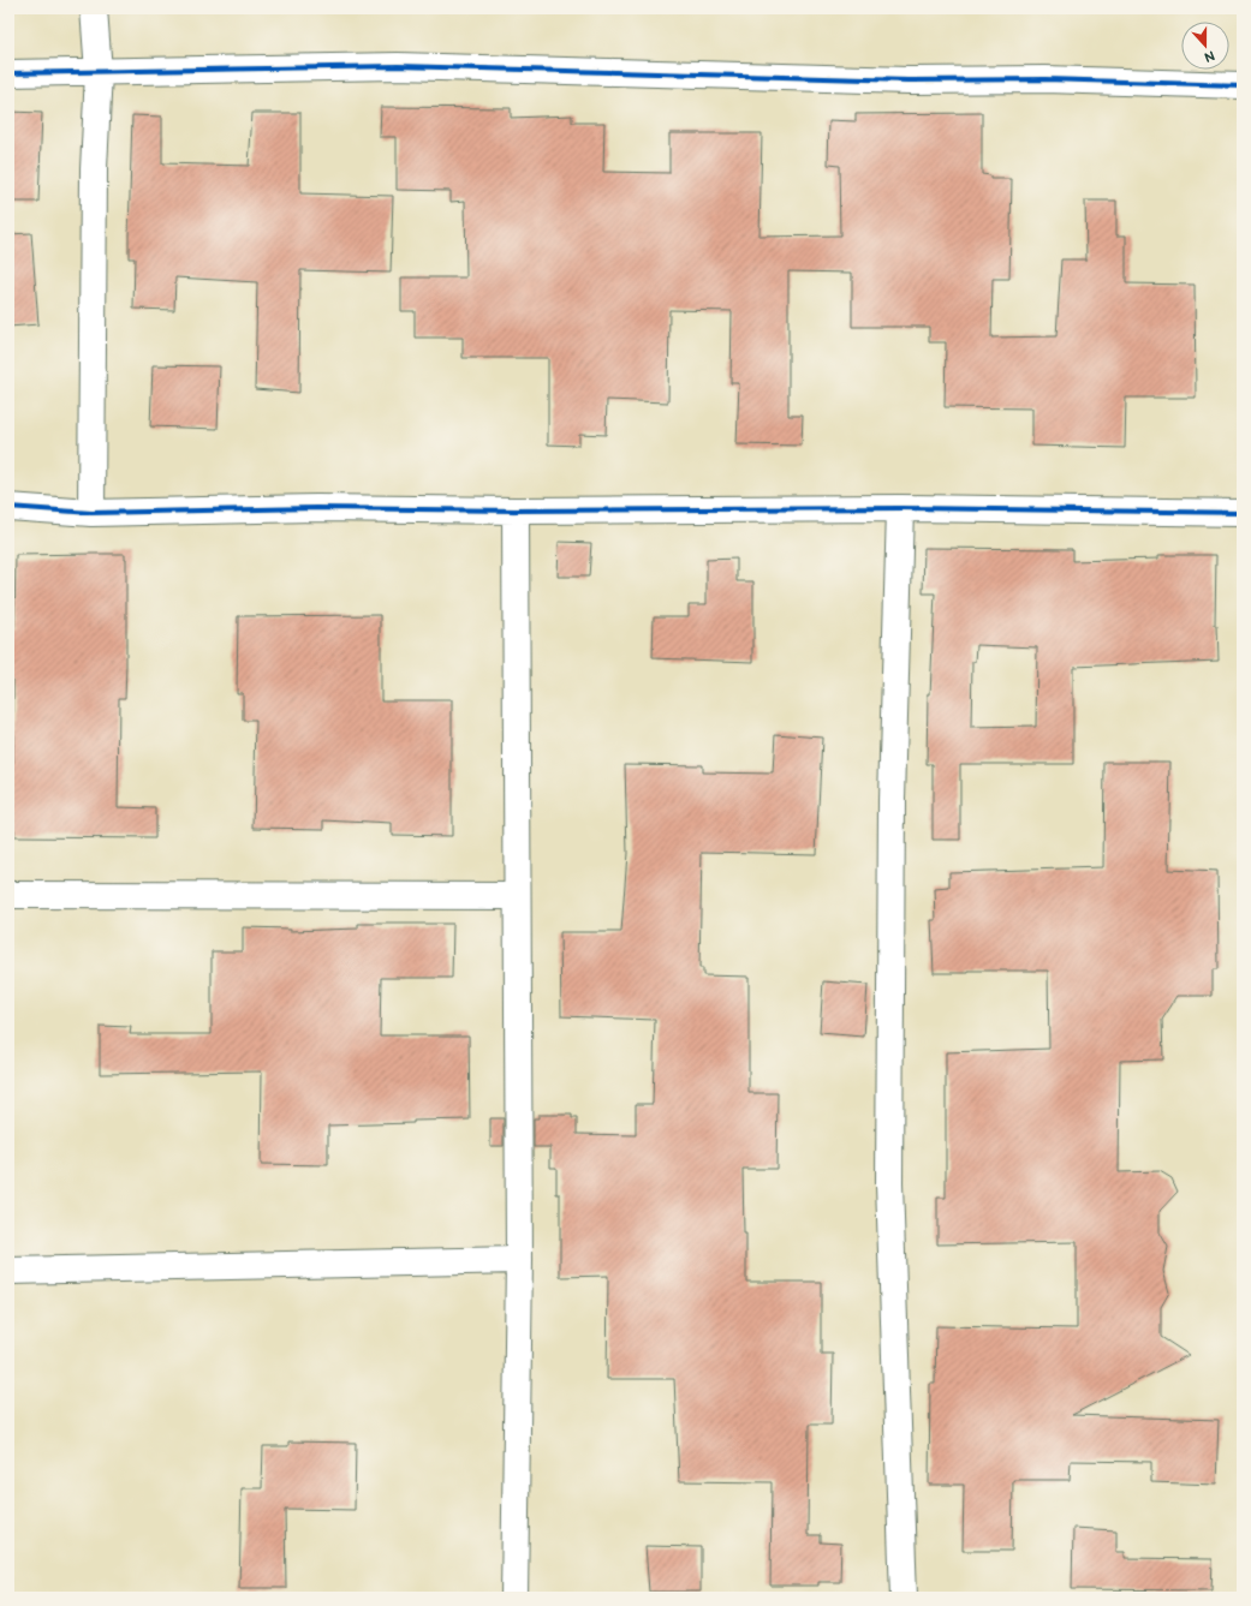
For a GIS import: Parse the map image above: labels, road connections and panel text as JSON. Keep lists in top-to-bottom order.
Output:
{
  "north": "bottom"
}
